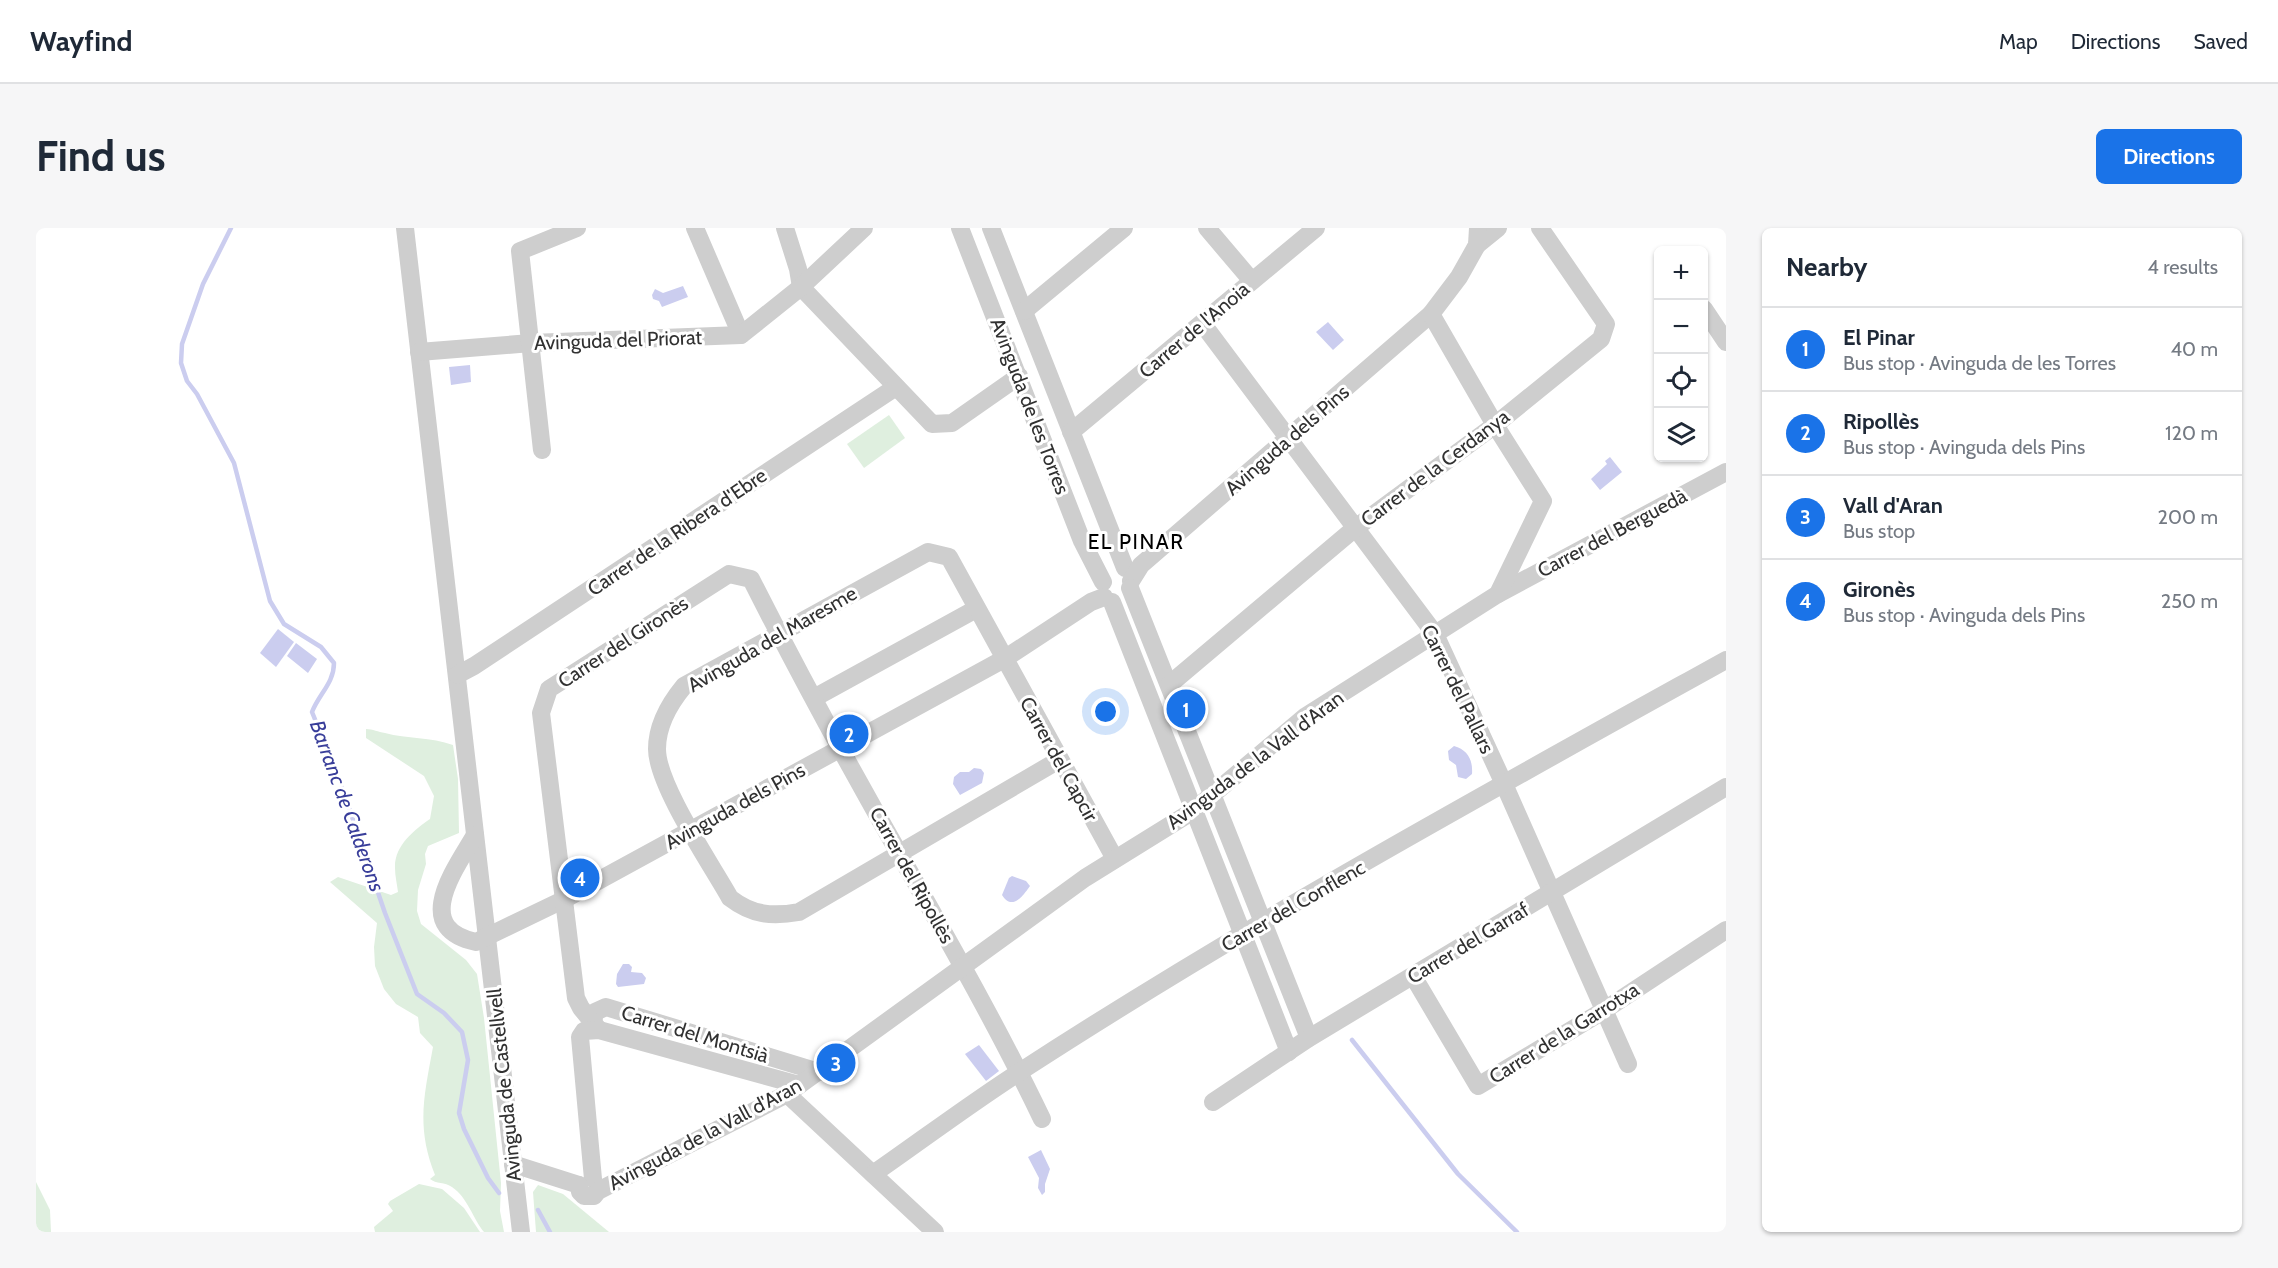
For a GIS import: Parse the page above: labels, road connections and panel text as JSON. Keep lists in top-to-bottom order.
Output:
{
  "streets": {
    "street": [
      "Carrer de l'Anoia",
      "Avinguda del Priorat",
      "Avinguda de les Torres",
      "Avinguda dels Pins",
      "Carrer de la Cerdanya",
      "Carrer de la Ribera d'Ebre",
      "Carrer del Berguedà",
      "Avinguda del Maresme",
      "Carrer del Gironès",
      "Carrer del Pallars",
      "Carrer del Capcir",
      "Avinguda de la Vall d'Aran",
      "Carrer del Ripollès",
      "Carrer del Conflenc",
      "Carrer del Garraf",
      "Carrer de la Garrotxa",
      "Carrer del Montsià",
      "Avinguda de Castellvell"
    ]
  },
  "crossings": [
    ["Carrer de l'Anoia", "Avinguda de les Torres"],
    ["Carrer de l'Anoia", "Carrer del Pallars"],
    ["Avinguda del Priorat", "Avinguda de Castellvell"],
    ["Avinguda de les Torres", "Avinguda dels Pins"],
    ["Avinguda de les Torres", "Carrer de la Cerdanya"],
    ["Avinguda de les Torres", "Avinguda de la Vall d'Aran"],
    ["Avinguda de les Torres", "Carrer del Conflenc"],
    ["Avinguda de les Torres", "Carrer del Garraf"],
    ["Avinguda dels Pins", "Avinguda del Maresme"],
    ["Avinguda dels Pins", "Carrer del Gironès"],
    ["Avinguda dels Pins", "Carrer del Pallars"],
    ["Avinguda dels Pins", "Carrer del Capcir"],
    ["Avinguda dels Pins", "Carrer del Ripollès"],
    ["Avinguda dels Pins", "Avinguda de Castellvell"],
    ["Carrer de la Cerdanya", "Carrer del Pallars"],
    ["Carrer de la Ribera d'Ebre", "Avinguda de Castellvell"],
    ["Carrer del Berguedà", "Avinguda de la Vall d'Aran"],
    ["Avinguda del Maresme", "Carrer del Gironès"],
    ["Avinguda del Maresme", "Carrer del Capcir"],
    ["Avinguda del Maresme", "Carrer del Ripollès"],
    ["Carrer del Gironès", "Carrer del Ripollès"],
    ["Carrer del Gironès", "Carrer del Montsià"],
    ["Carrer del Pallars", "Avinguda de la Vall d'Aran"],
    ["Carrer del Pallars", "Carrer del Conflenc"],
    ["Carrer del Pallars", "Carrer del Garraf"],
    ["Carrer del Pallars", "Carrer de la Garrotxa"],
    ["Carrer del Capcir", "Avinguda de la Vall d'Aran"],
    ["Avinguda de la Vall d'Aran", "Carrer del Ripollès"],
    ["Avinguda de la Vall d'Aran", "Carrer del Montsià"],
    ["Carrer del Ripollès", "Carrer del Conflenc"],
    ["Carrer del Conflenc", "Carrer del Montsià"],
    ["Carrer del Garraf", "Carrer de la Garrotxa"]
  ],
  "districts": ["EL PINAR"],
  "water": ["Barranc de Calderons"],
  "page": {
    "header": "Wayfind",
    "nav": ["Map", "Directions", "Saved"],
    "buttons": "Directions",
    "title": "Find us",
    "heading": ["Nearby", "4 results"],
    "map_buttons": ["+", "−"],
    "list": [
      {
        "mark": "1",
        "name": "El Pinar",
        "note": "Bus stop · Avinguda de les Torres",
        "value": "40 m"
      },
      {
        "mark": "2",
        "name": "Ripollès",
        "note": "Bus stop · Avinguda dels Pins",
        "value": "120 m"
      },
      {
        "mark": "3",
        "name": "Vall d'Aran",
        "note": "Bus stop",
        "value": "200 m"
      },
      {
        "mark": "4",
        "name": "Gironès",
        "note": "Bus stop · Avinguda dels Pins",
        "value": "250 m"
      }
    ],
    "pins": [
      "1",
      "2",
      "4",
      "3"
    ]
  }
}
